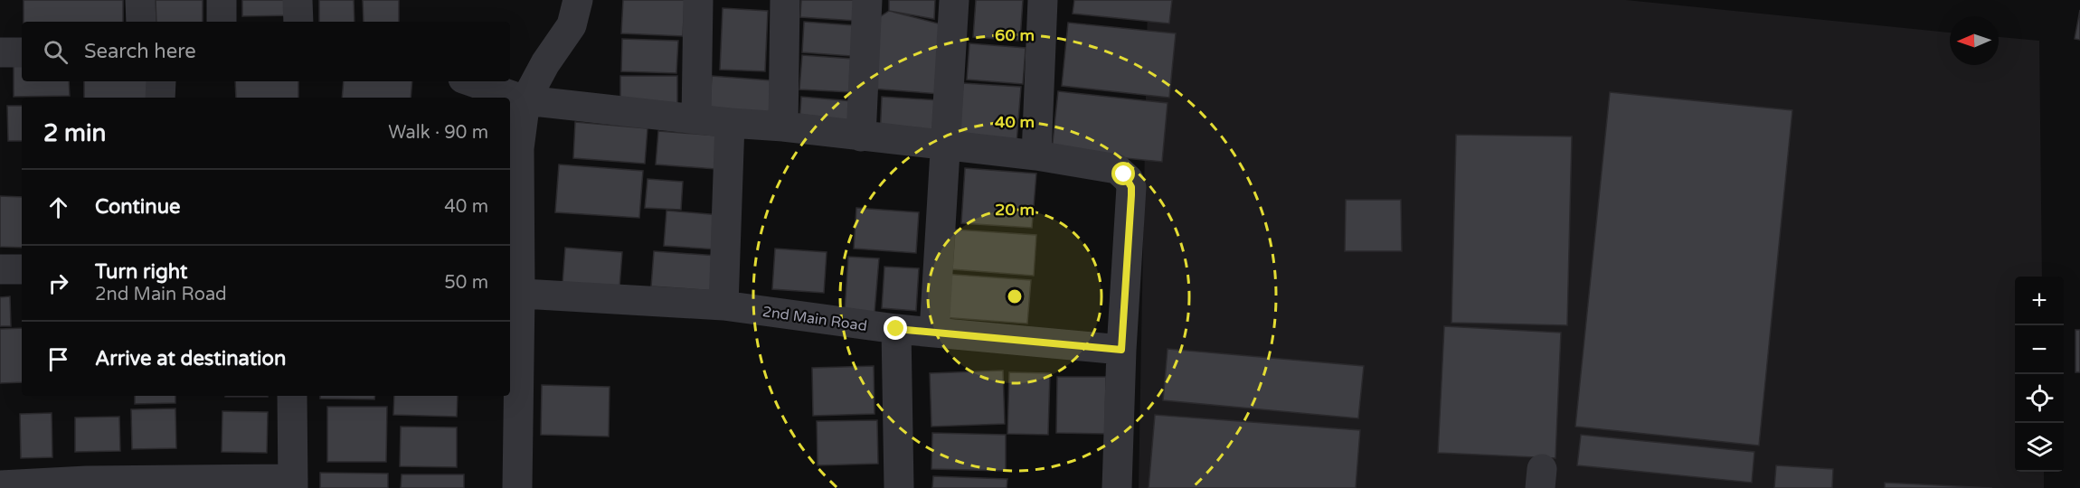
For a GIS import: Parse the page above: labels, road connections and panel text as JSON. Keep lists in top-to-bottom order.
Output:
{
  "streets": {
    "street": ["2nd Main Road"]
  },
  "north": "left",
  "page": {
    "search": "Search here",
    "heading": ["2 min", "Walk · 90 m"],
    "list": [
      ["Continue", "40 m"],
      ["Turn right", "2nd Main Road", "50 m"],
      "Arrive at destination"
    ],
    "map_buttons": ["+", "−"]
  },
  "rings": ["60 m", "40 m", "20 m"]
}
